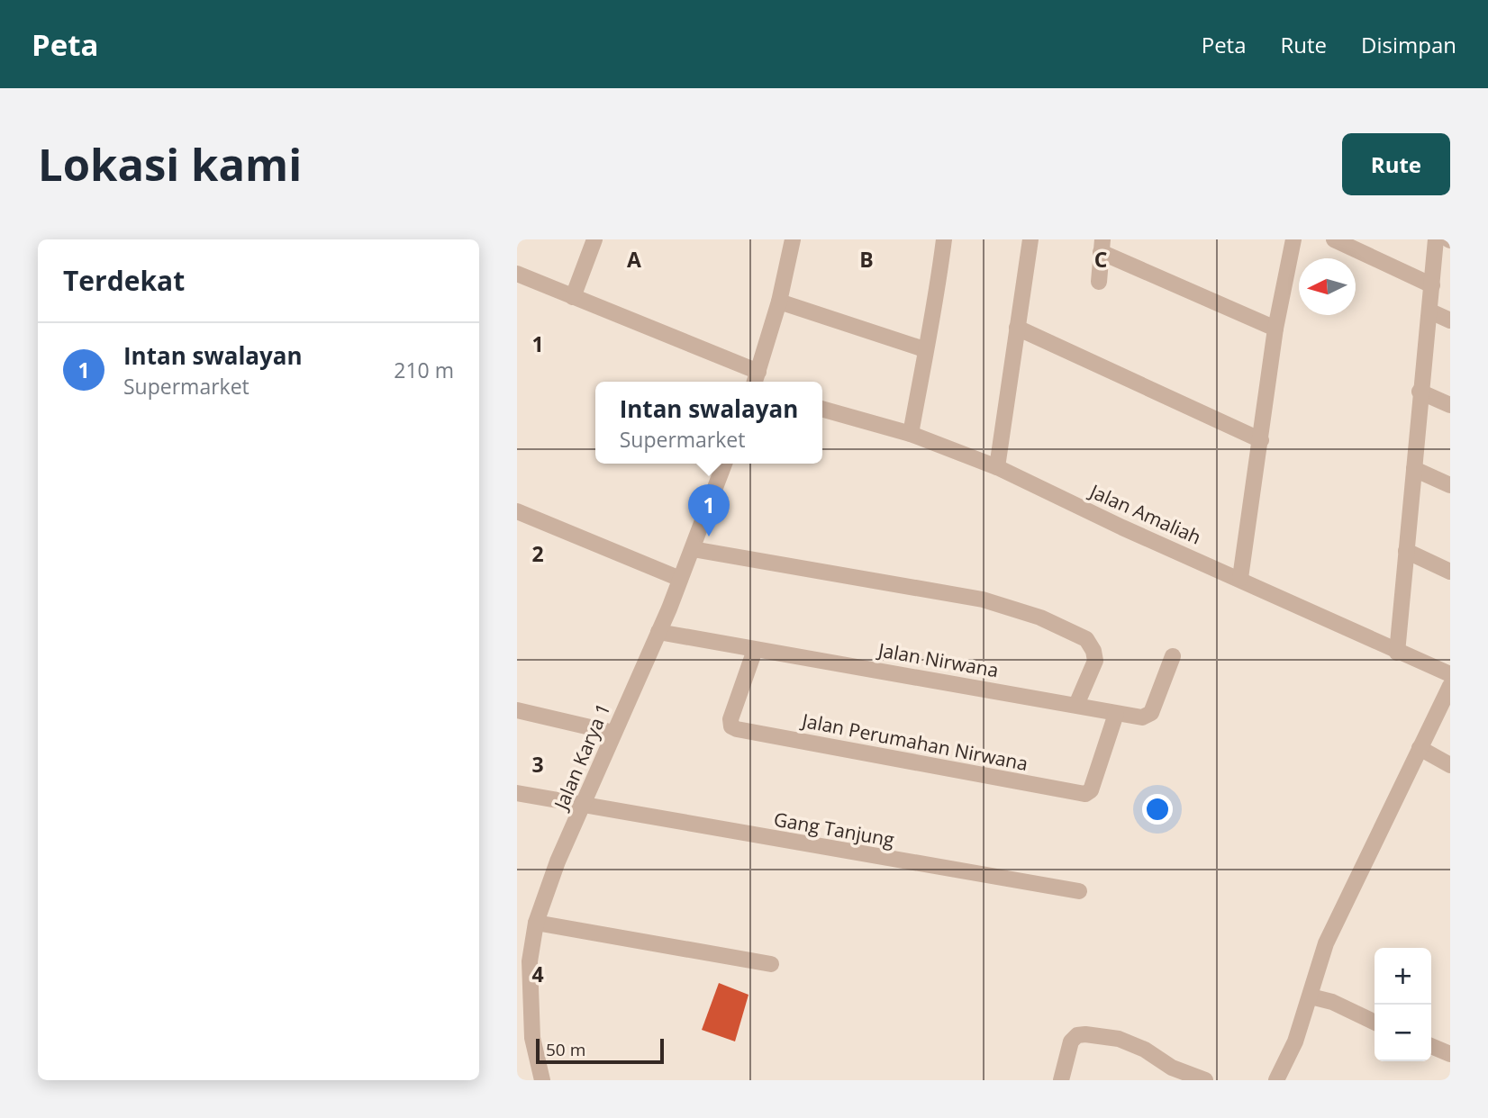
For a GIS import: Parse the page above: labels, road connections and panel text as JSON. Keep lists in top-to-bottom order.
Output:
{
  "streets": {
    "street": [
      "Jalan Amaliah",
      "Jalan Nirwana",
      "Jalan Perumahan Nirwana",
      "Jalan Karya 1",
      "Gang Tanjung"
    ]
  },
  "crossings": [
    ["Jalan Nirwana", "Jalan Perumahan Nirwana"],
    ["Jalan Nirwana", "Jalan Karya 1"],
    ["Jalan Karya 1", "Gang Tanjung"]
  ],
  "scale_bar": "50 m",
  "north": "left",
  "page": {
    "header": "Peta",
    "nav": ["Peta", "Rute", "Disimpan"],
    "buttons": "Rute",
    "title": "Lokasi kami",
    "heading": "Terdekat",
    "list": [
      {
        "mark": "1",
        "name": "Intan swalayan",
        "note": "Supermarket",
        "value": "210 m"
      }
    ],
    "popup": ["Intan swalayan", "Supermarket"],
    "pins": "1",
    "map_buttons": ["+", "−"],
    "scale": "50 m"
  },
  "grid": {
    "columns": ["A", "B", "C"],
    "rows": [
      "1",
      "2",
      "3",
      "4"
    ]
  }
}
